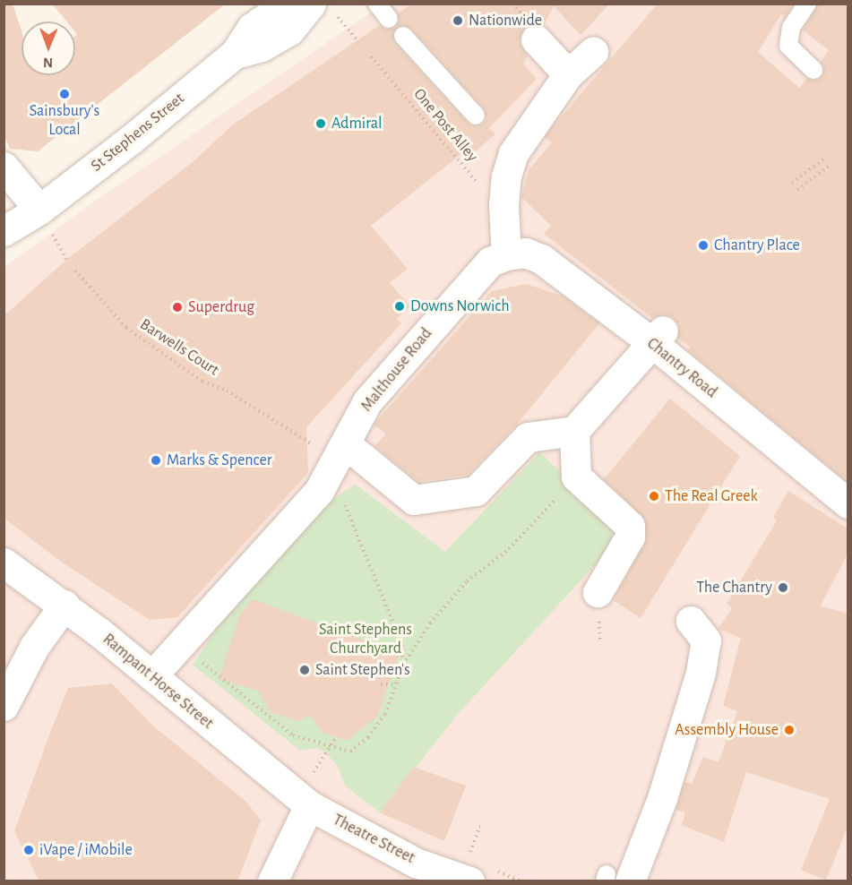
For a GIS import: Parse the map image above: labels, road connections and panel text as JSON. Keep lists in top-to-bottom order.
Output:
{
  "streets": {
    "street": [
      "St Stephens Street",
      "Chantry Road",
      "Malthouse Road",
      "Rampant Horse Street",
      "Theatre Street"
    ],
    "path": ["One Post Alley", "Barwells Court"]
  },
  "crossings": [
    ["Barwells Court", "Malthouse Road"],
    ["Chantry Road", "Malthouse Road"],
    ["Malthouse Road", "Rampant Horse Street"],
    ["Rampant Horse Street", "Theatre Street"]
  ],
  "parks": ["Saint Stephens Churchyard"],
  "places": [
    "Nationwide",
    "Sainsbury's Local",
    "Admiral",
    "Chantry Place",
    "Downs Norwich",
    "Superdrug",
    "Marks & Spencer",
    "The Real Greek",
    "The Chantry",
    "Saint Stephen's",
    "Assembly House",
    "iVape / iMobile"
  ],
  "north": "bottom"
}
